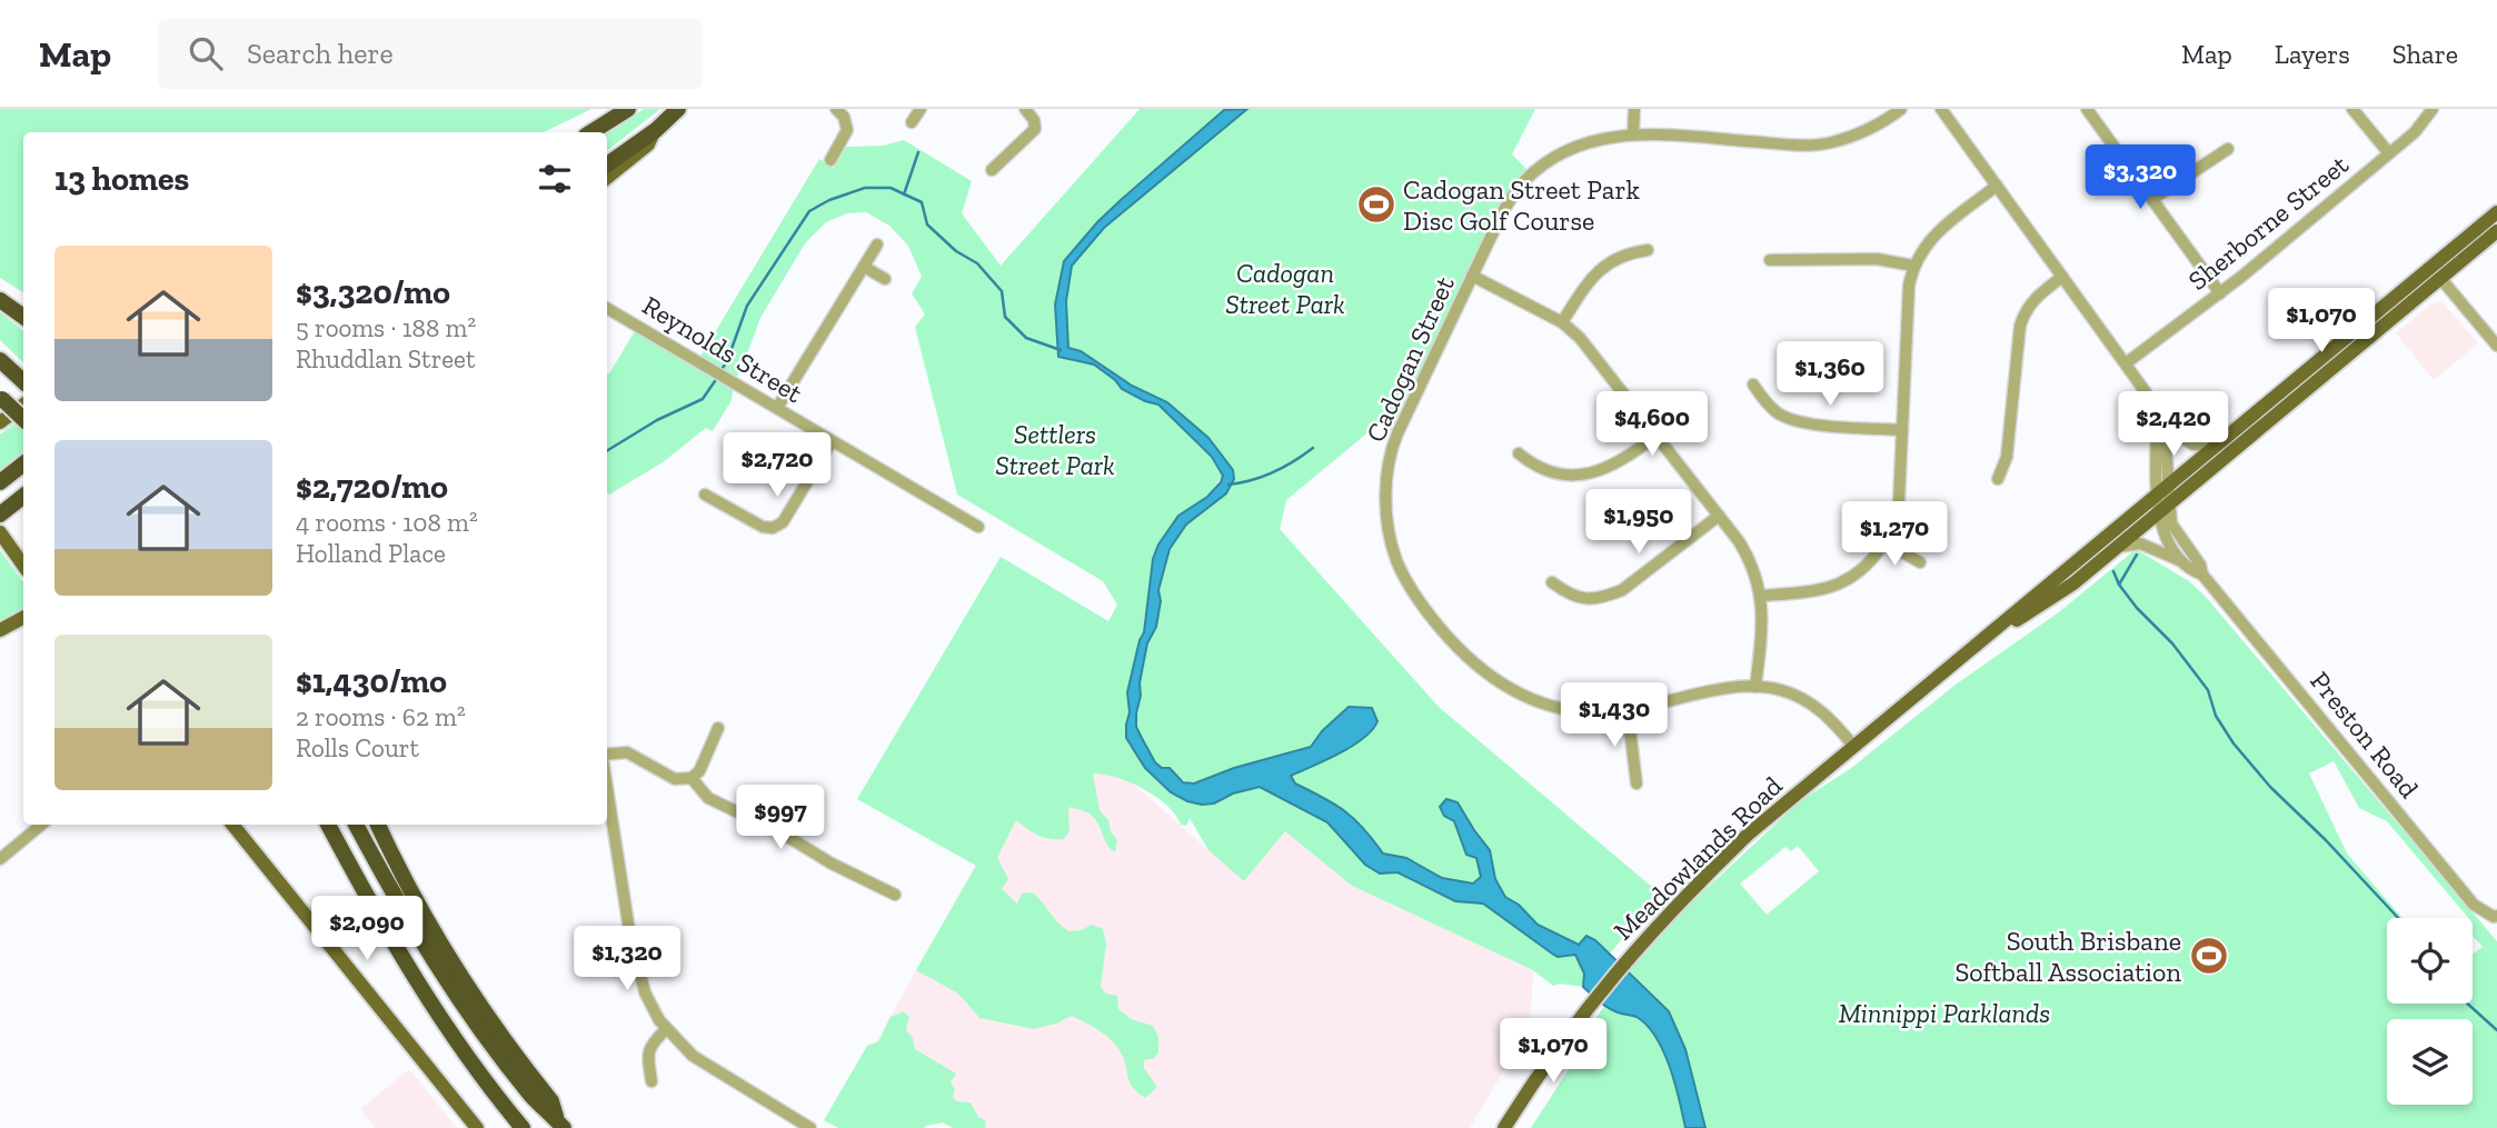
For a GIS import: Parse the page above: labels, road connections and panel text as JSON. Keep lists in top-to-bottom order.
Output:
{
  "streets": {
    "main road": ["Meadowlands Road"],
    "street": [
      "Sherborne Street",
      "Reynolds Street",
      "Cadogan Street",
      "Preston Road"
    ]
  },
  "crossings": [
    ["Cadogan Street", "Meadowlands Road"],
    ["Preston Road", "Meadowlands Road"]
  ],
  "parks": ["Cadogan Street Park", "Settlers Street Park", "Minnippi Parklands"],
  "places": {
    "sports": ["Cadogan Street Park Disc Golf Course", "South Brisbane Softball Association"]
  },
  "page": {
    "header": "Map",
    "search": "Search here",
    "nav": ["Map", "Layers", "Share"],
    "heading": "13 homes",
    "price": [
      "$3,320",
      "$1,070",
      "$1,360",
      "$4,600",
      "$2,420",
      "$2,720",
      "$1,950",
      "$1,270",
      "$1,430",
      "$997",
      "$2,090",
      "$1,320",
      "$1,070"
    ],
    "list": [
      {
        "name": "$3,320/mo",
        "note": "5 rooms · 188 m² · Rhuddlan Street"
      },
      {
        "name": "$2,720/mo",
        "note": "4 rooms · 108 m² · Holland Place"
      },
      {
        "name": "$1,430/mo",
        "note": "2 rooms · 62 m² · Rolls Court"
      }
    ]
  }
}
